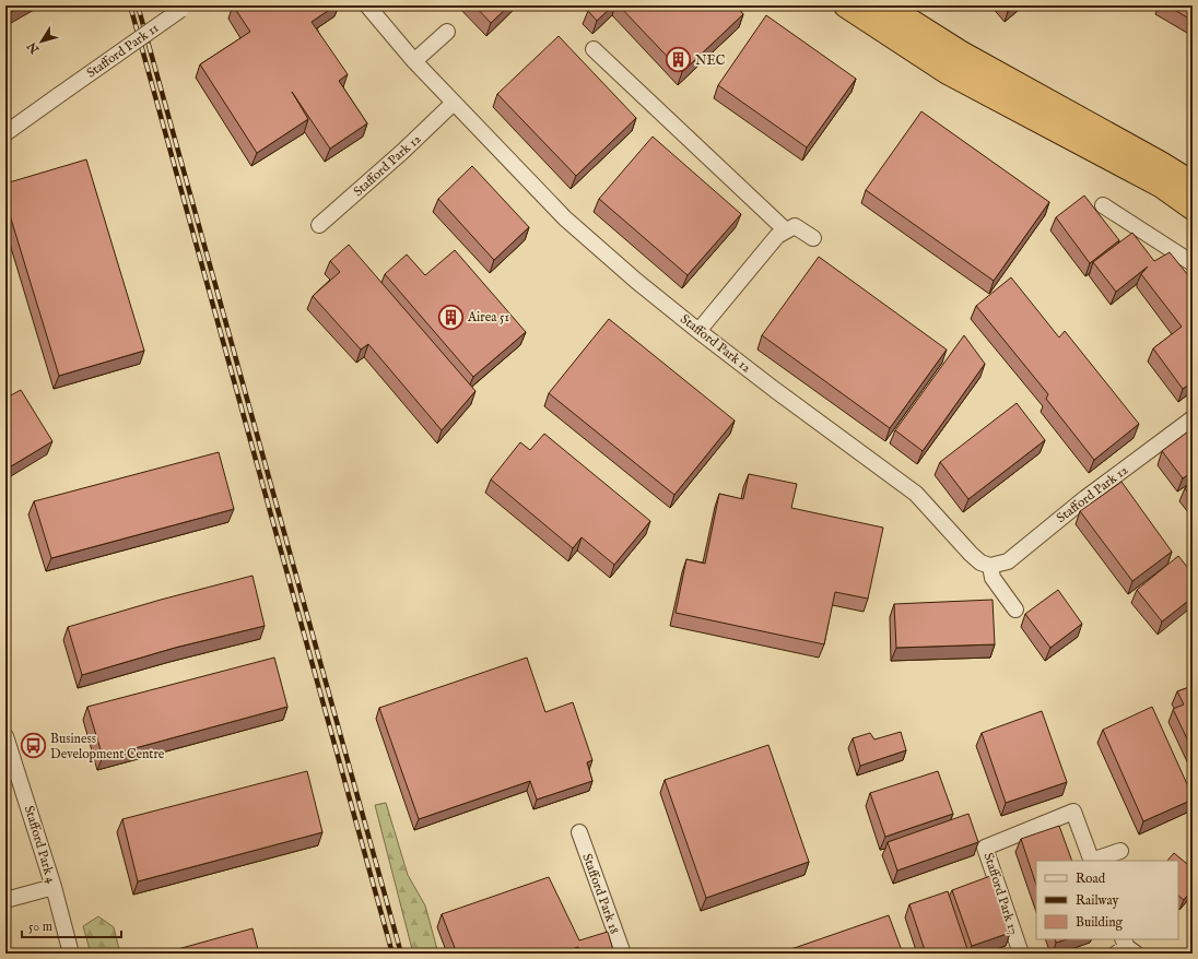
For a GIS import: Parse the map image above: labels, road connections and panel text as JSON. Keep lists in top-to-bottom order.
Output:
{
  "streets": {
    "street": [
      "Stafford Park 11",
      "Stafford Park 12",
      "Stafford Park 4",
      "Stafford Park 18",
      "Stafford Park 17"
    ]
  },
  "places": {
    "building": ["NEC", "Airea 51"],
    "bus stop": ["Business Development Centre"]
  },
  "legend": ["Road", "Railway", "Building"],
  "scale_bar": "50 m",
  "north": "bottom left"
}
